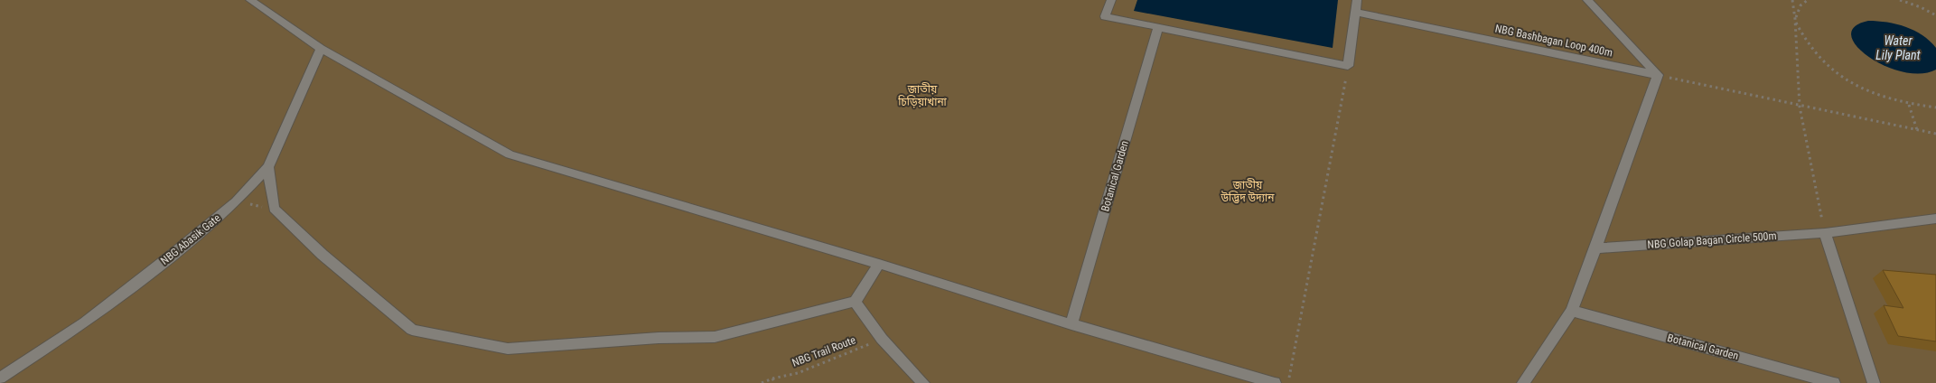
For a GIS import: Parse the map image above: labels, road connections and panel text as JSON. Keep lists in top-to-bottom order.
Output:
{
  "streets": {
    "street": [
      "NBG Bashbagan Loop 400m",
      "Botanical Garden",
      "NBG Abasik Gate",
      "NBG Golap Bagan Circle 500m"
    ],
    "path": ["NBG Trail Route"]
  },
  "water": ["Water Lily Plant"],
  "parks": ["জাতীয় চিড়িয়াখানা", "জাতীয় উদ্ভিদ উদ্যান"]
}
